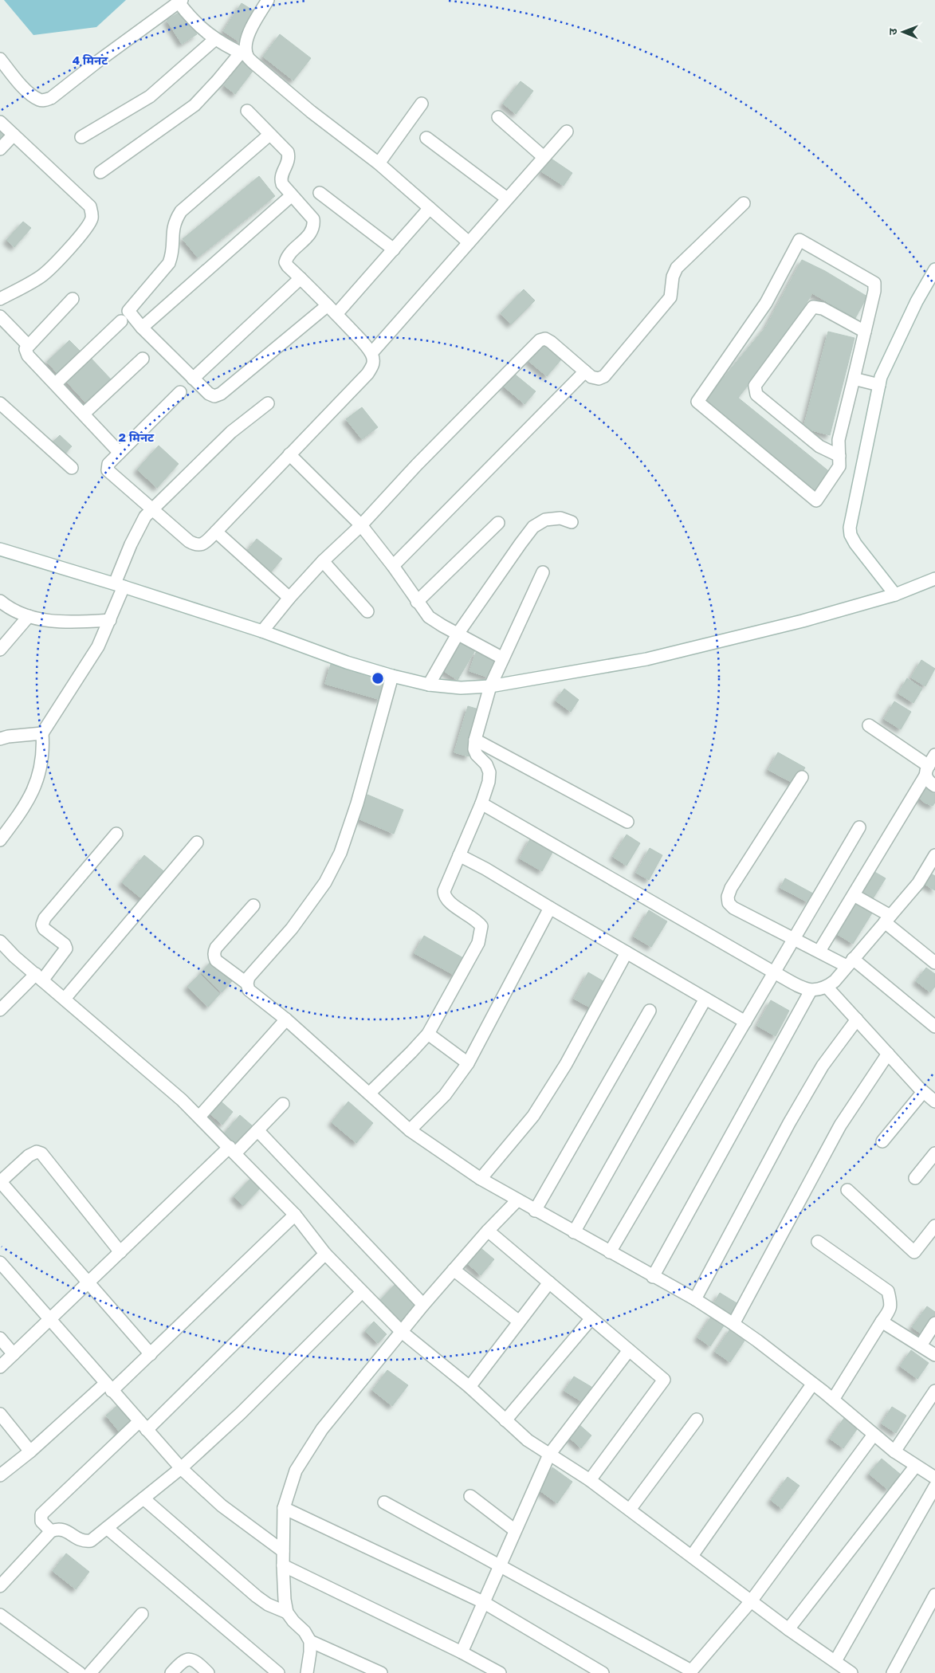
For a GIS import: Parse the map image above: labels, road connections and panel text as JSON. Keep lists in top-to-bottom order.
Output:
{
  "north": "left",
  "rings": ["4 मिनट", "2 मिनट"]
}
